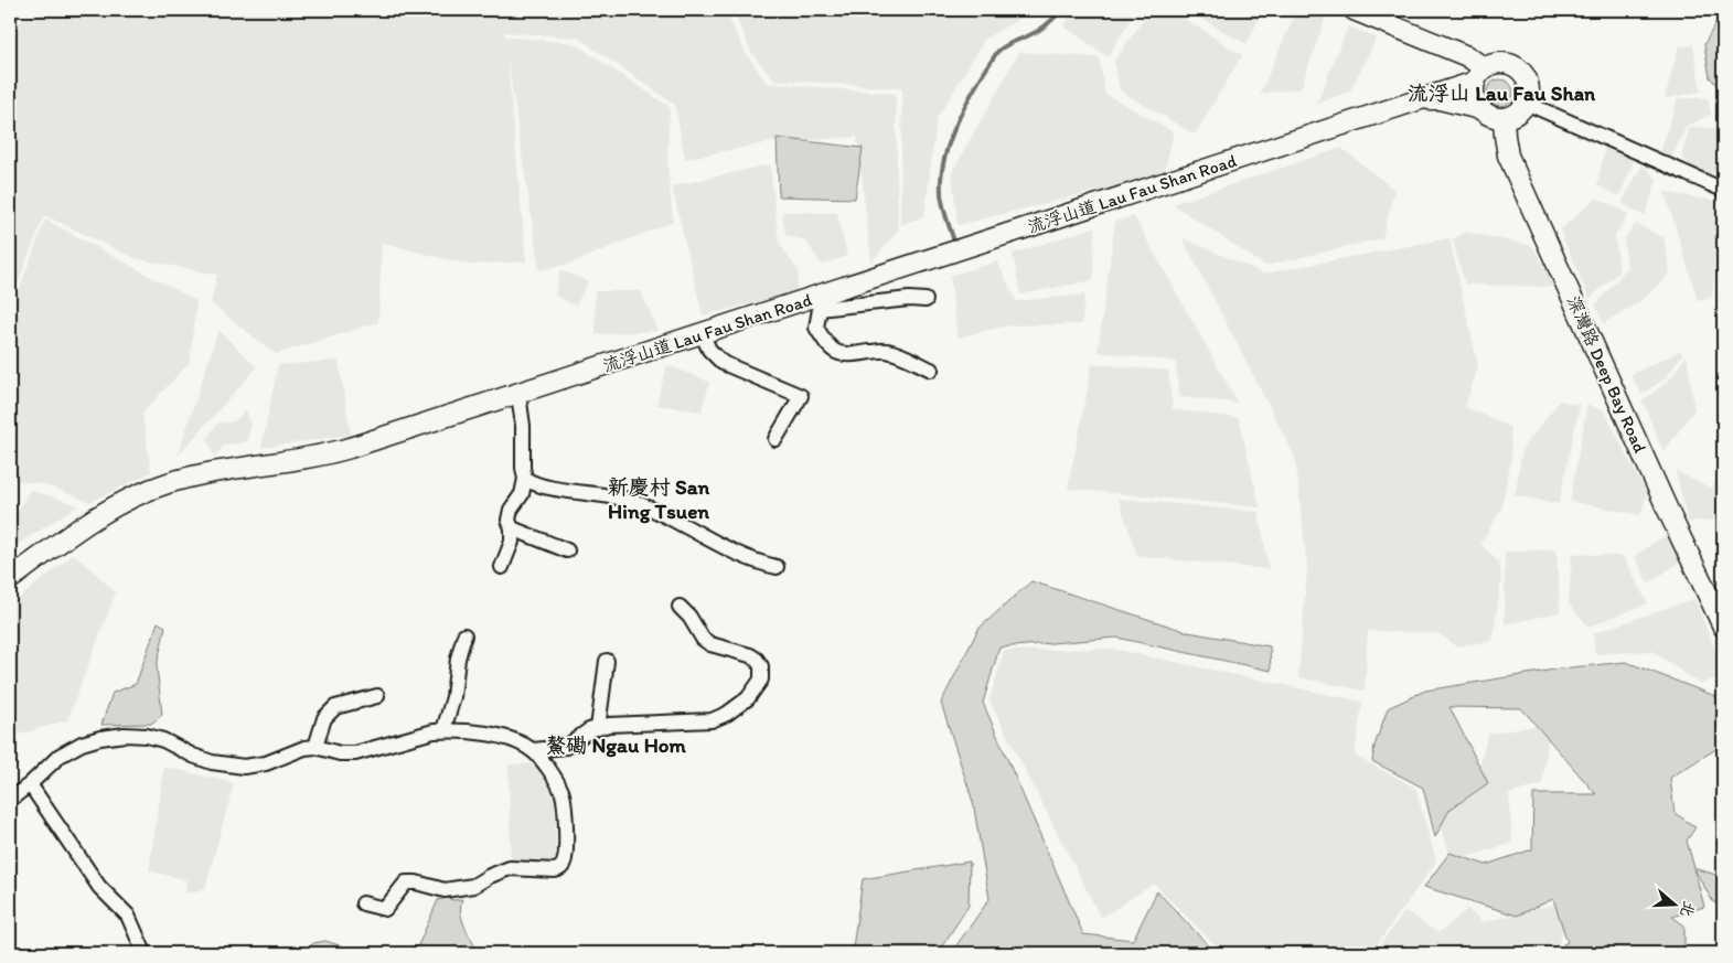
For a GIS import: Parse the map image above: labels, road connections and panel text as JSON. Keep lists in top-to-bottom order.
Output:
{
  "streets": {
    "street": ["流浮山道 Lau Fau Shan Road", "深灣路 Deep Bay Road"]
  },
  "crossings": [
    ["流浮山道 Lau Fau Shan Road", "深灣路 Deep Bay Road"]
  ],
  "districts": ["流浮山 Lau Fau Shan", "新慶村 San Hing Tsuen", "鰲磡 Ngau Hom"],
  "north": "right"
}
